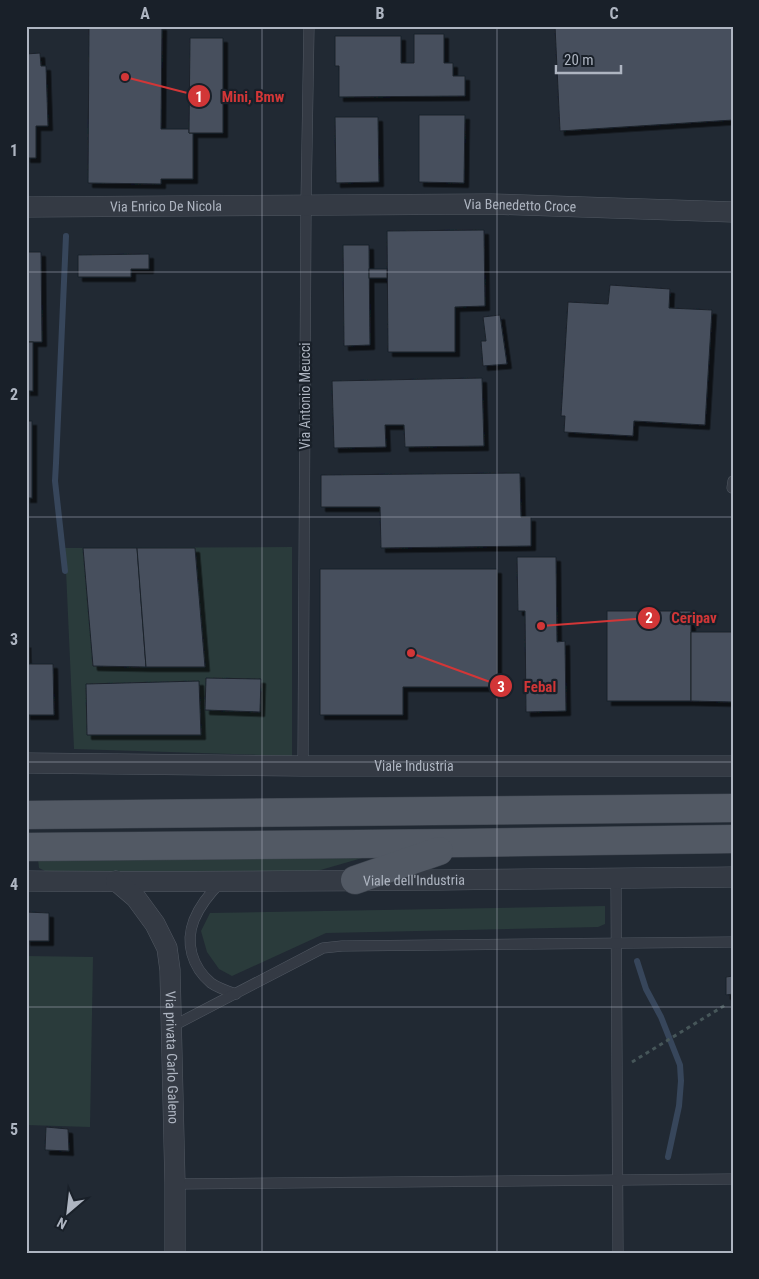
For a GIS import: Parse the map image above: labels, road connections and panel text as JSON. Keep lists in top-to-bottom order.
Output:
{
  "streets": {
    "street": [
      "Via Enrico De Nicola",
      "Via Benedetto Croce",
      "Viale Industria",
      "Viale dell'Industria",
      "Via privata Carlo Galeno"
    ],
    "lane": ["Via Antonio Meucci"]
  },
  "crossings": [
    ["Via Enrico De Nicola", "Via Benedetto Croce"],
    ["Via Enrico De Nicola", "Via Antonio Meucci"],
    ["Via Benedetto Croce", "Via Antonio Meucci"],
    ["Via Antonio Meucci", "Viale Industria"],
    ["Viale dell'Industria", "Via privata Carlo Galeno"]
  ],
  "places": ["Mini, Bmw", "Ceripav", "Febal"],
  "scale_bar": "20 m",
  "north": "bottom left",
  "grid": {
    "columns": ["A", "B", "C"],
    "rows": [
      "1",
      "2",
      "3",
      "4",
      "5"
    ]
  }
}
